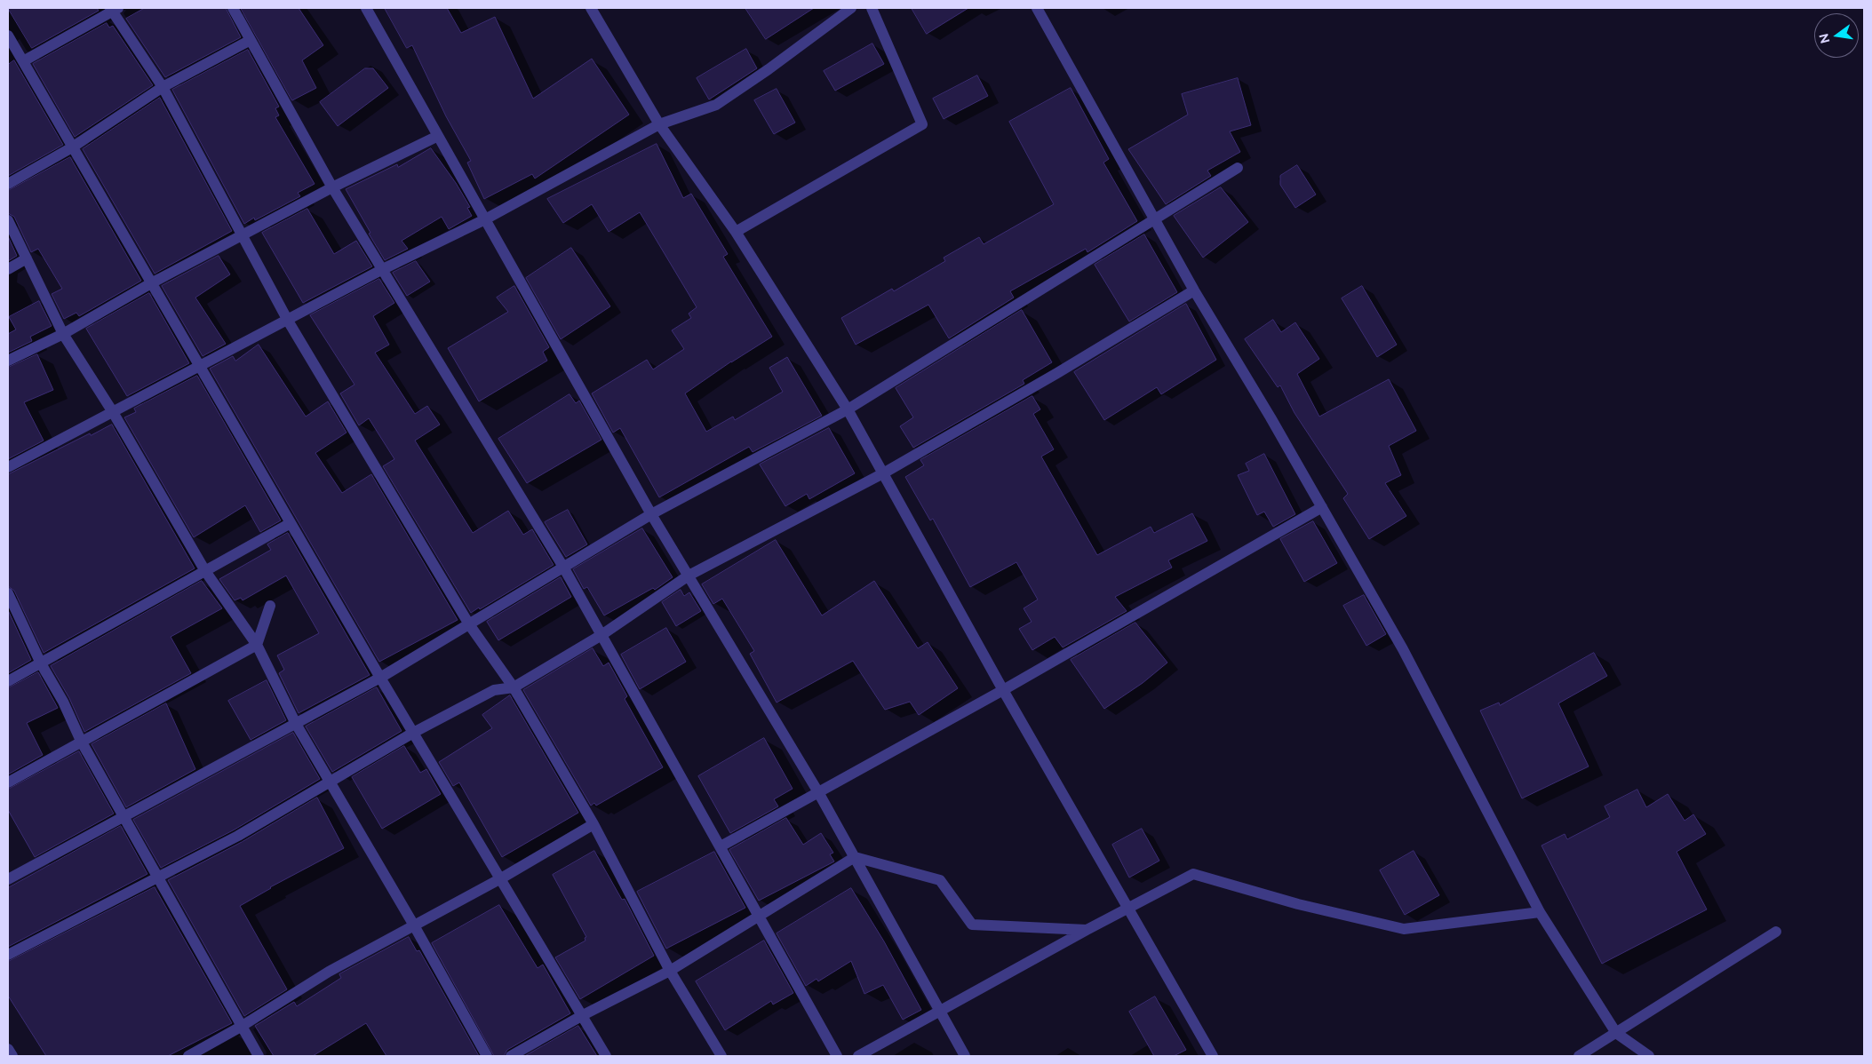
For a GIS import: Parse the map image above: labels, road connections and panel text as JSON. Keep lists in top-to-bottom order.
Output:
{
  "north": "left"
}
